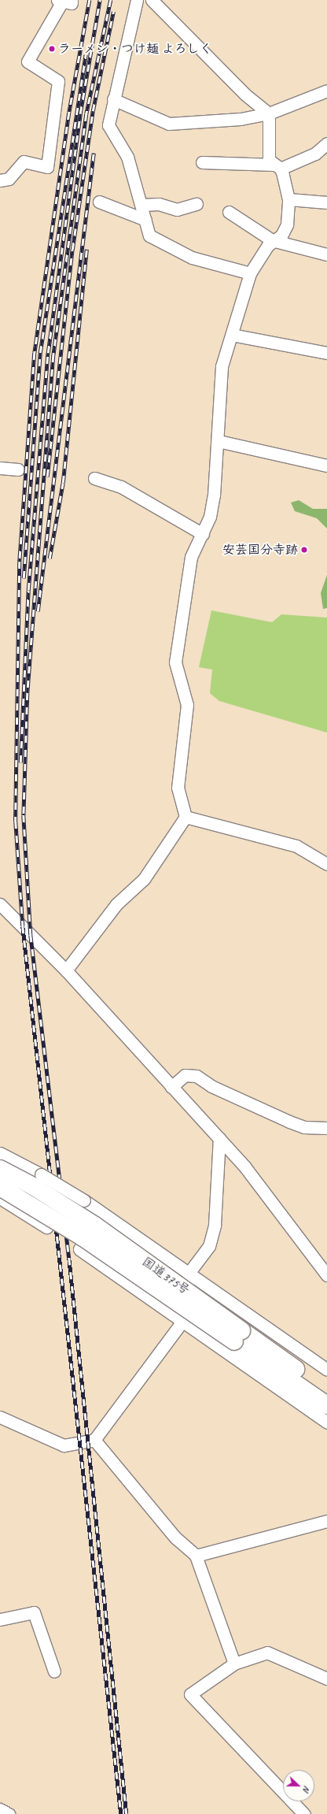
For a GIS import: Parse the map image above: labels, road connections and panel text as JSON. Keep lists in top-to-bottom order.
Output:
{
  "streets": {
    "highway": ["国道375号"]
  },
  "places": ["ラーメン・つけ麺 よろしく", "安芸国分寺跡"],
  "north": "right"
}
